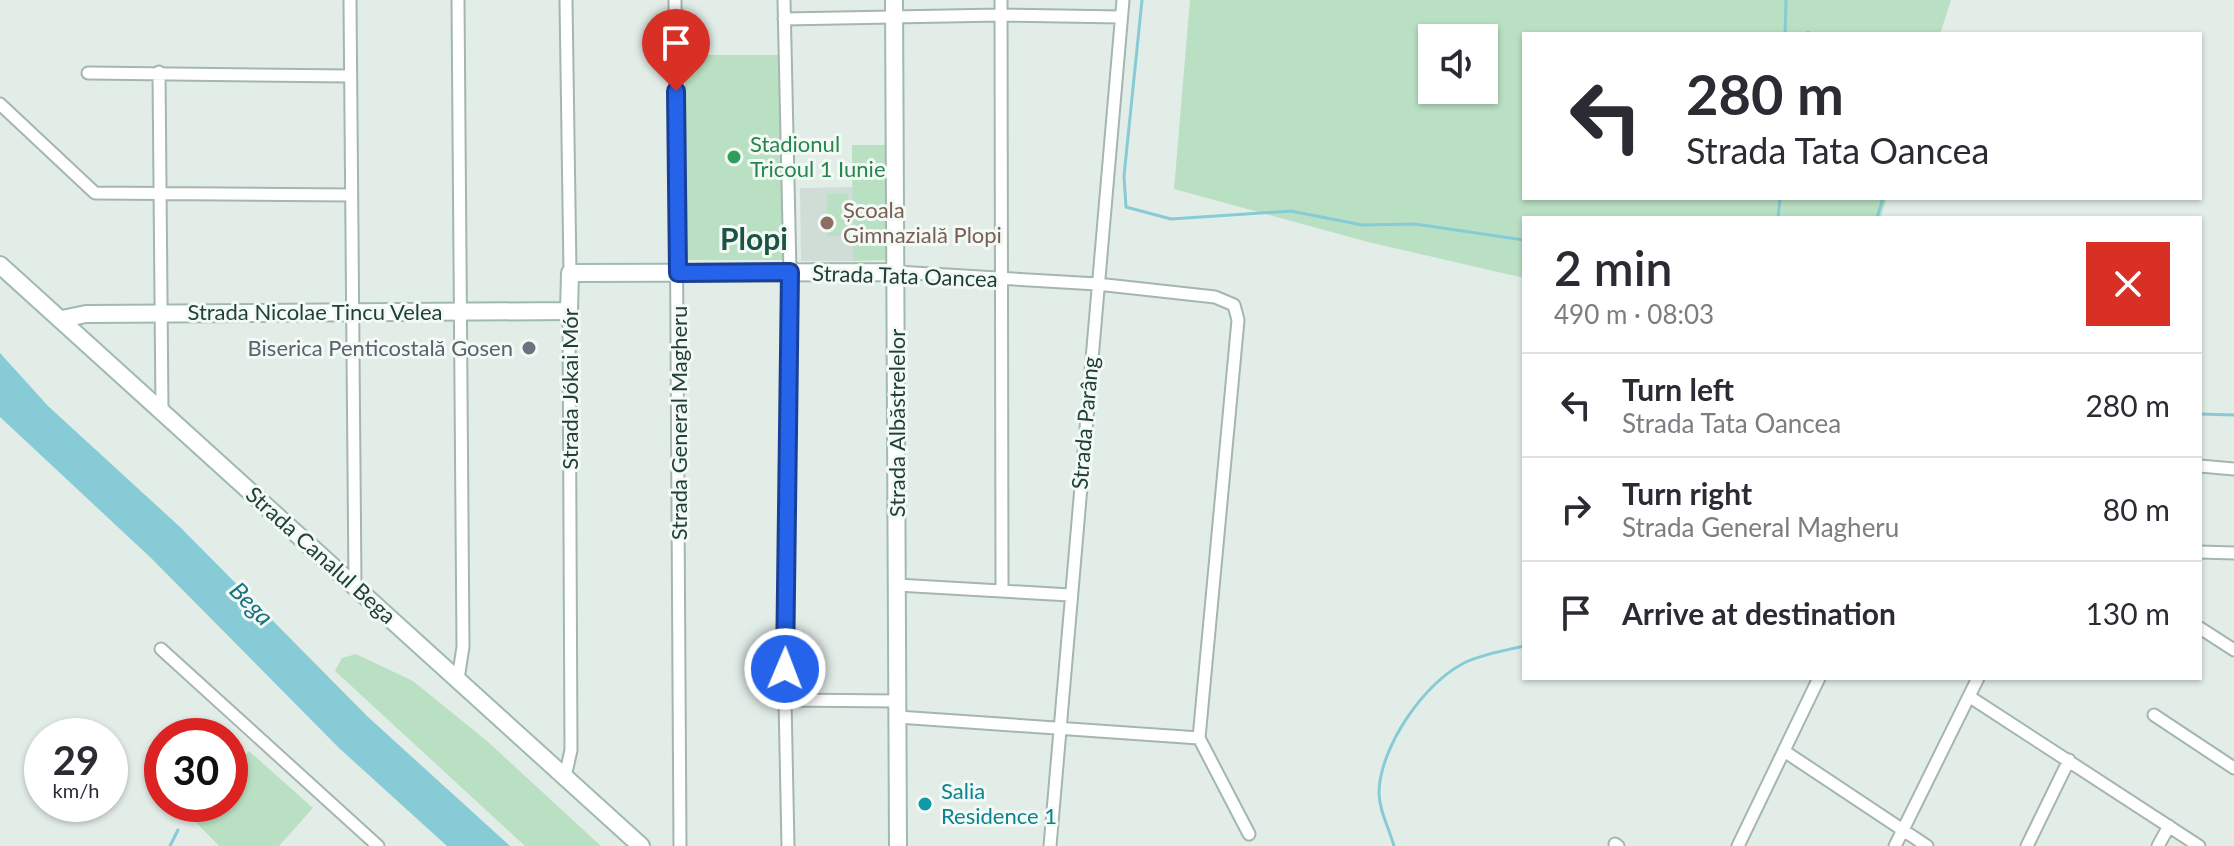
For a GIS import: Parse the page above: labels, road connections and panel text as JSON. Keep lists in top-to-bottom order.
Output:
{
  "streets": {
    "street": [
      "Strada Tata Oancea",
      "Strada Nicolae Tincu Velea",
      "Strada Jókai Mór",
      "Strada General Magheru",
      "Strada Albăstrelelor",
      "Strada Parâng",
      "Strada Canalul Bega"
    ]
  },
  "crossings": [
    ["Strada Tata Oancea", "Strada Jókai Mór"],
    ["Strada Tata Oancea", "Strada General Magheru"],
    ["Strada Tata Oancea", "Strada Albăstrelelor"],
    ["Strada Tata Oancea", "Strada Parâng"],
    ["Strada Nicolae Tincu Velea", "Strada Jókai Mór"],
    ["Strada Nicolae Tincu Velea", "Strada Canalul Bega"],
    ["Strada Jókai Mór", "Strada Canalul Bega"]
  ],
  "districts": ["Plopi"],
  "water": ["Bega"],
  "places": [
    "Stadionul Tricoul 1 Iunie",
    "Școala Gimnazială Plopi",
    "Biserica Penticostală Gosen",
    "Salia Residence 1"
  ],
  "page": {
    "turn": ["280 m", "Strada Tata Oancea"],
    "heading": ["2 min", "490 m · 08:03"],
    "list": [
      {
        "name": "Turn left",
        "note": "Strada Tata Oancea",
        "value": "280 m"
      },
      {
        "name": "Turn right",
        "note": "Strada General Magheru",
        "value": "80 m"
      },
      {
        "name": "Arrive at destination",
        "value": "130 m"
      }
    ],
    "speed": "29 km/h",
    "limit": "30"
  }
}
